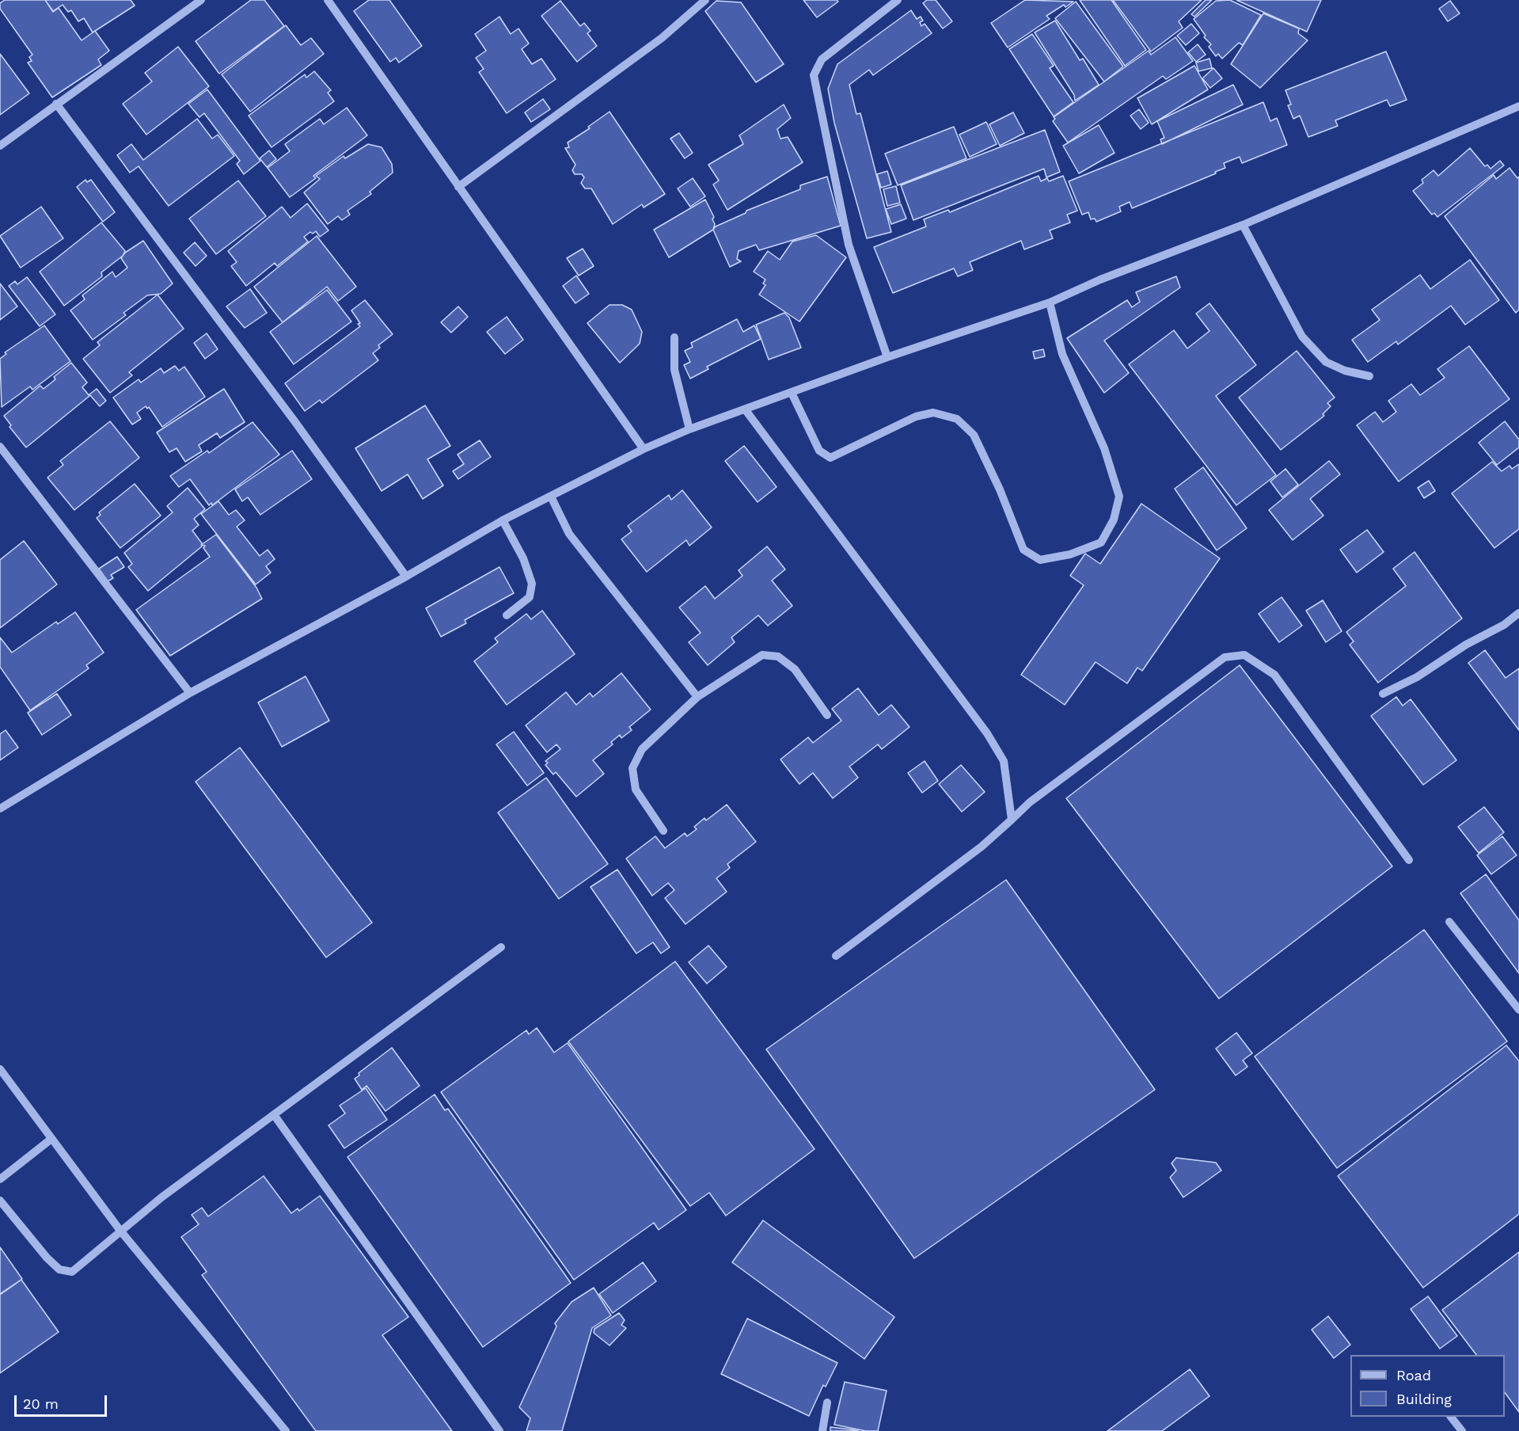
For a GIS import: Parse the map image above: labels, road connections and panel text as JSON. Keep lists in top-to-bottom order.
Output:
{
  "legend": ["Road", "Building"],
  "scale_bar": "20 m"
}
